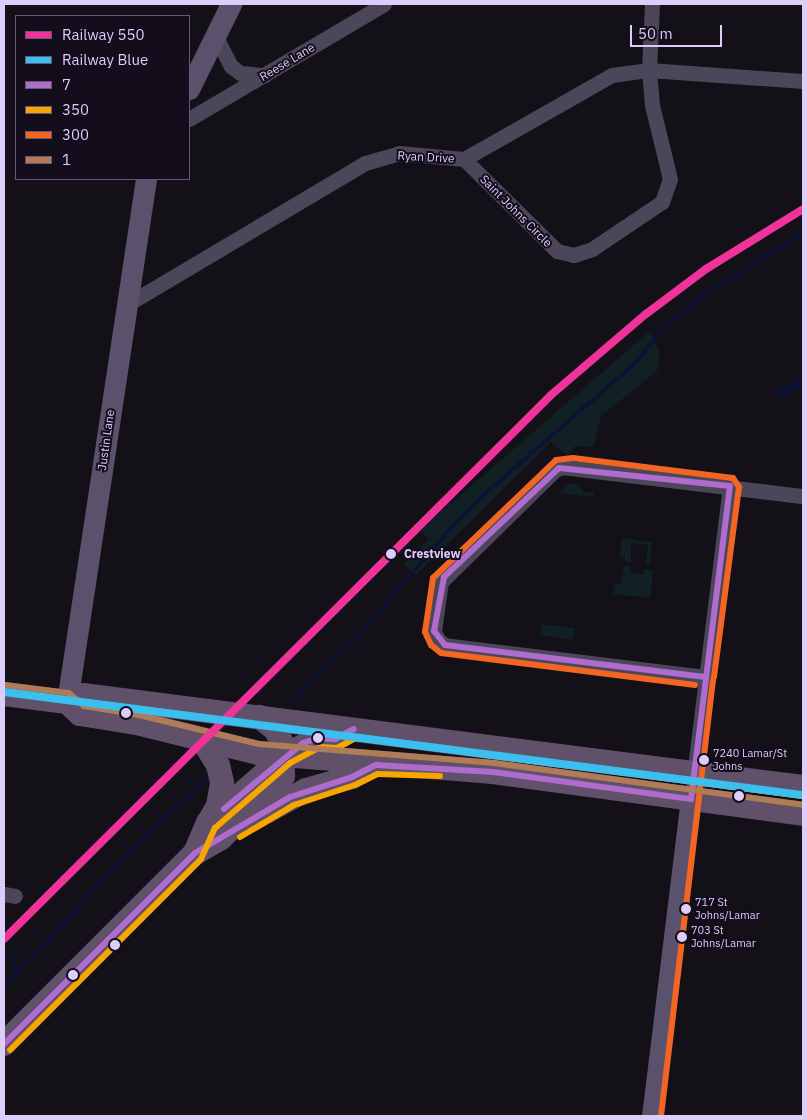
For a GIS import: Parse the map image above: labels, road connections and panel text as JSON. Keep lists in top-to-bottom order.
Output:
{
  "streets": {
    "street": [
      "Reese Lane",
      "Ryan Drive",
      "Saint Johns Circle",
      "Justin Lane"
    ]
  },
  "crossings": [
    ["Ryan Drive", "Saint Johns Circle"],
    ["Ryan Drive", "Justin Lane"]
  ],
  "places": [
    "Crestview",
    "7240 Lamar/St Johns",
    "717 St Johns/Lamar",
    "703 St Johns/Lamar"
  ],
  "lines": [
    "rail line 550",
    "transit line 300",
    "transit line 7",
    "transit line 1",
    "rail line Blue",
    "transit line 350"
  ],
  "legend": [
    "Railway 550",
    "Railway Blue",
    "7",
    "350",
    "300",
    "1"
  ],
  "scale_bar": "50 m"
}
